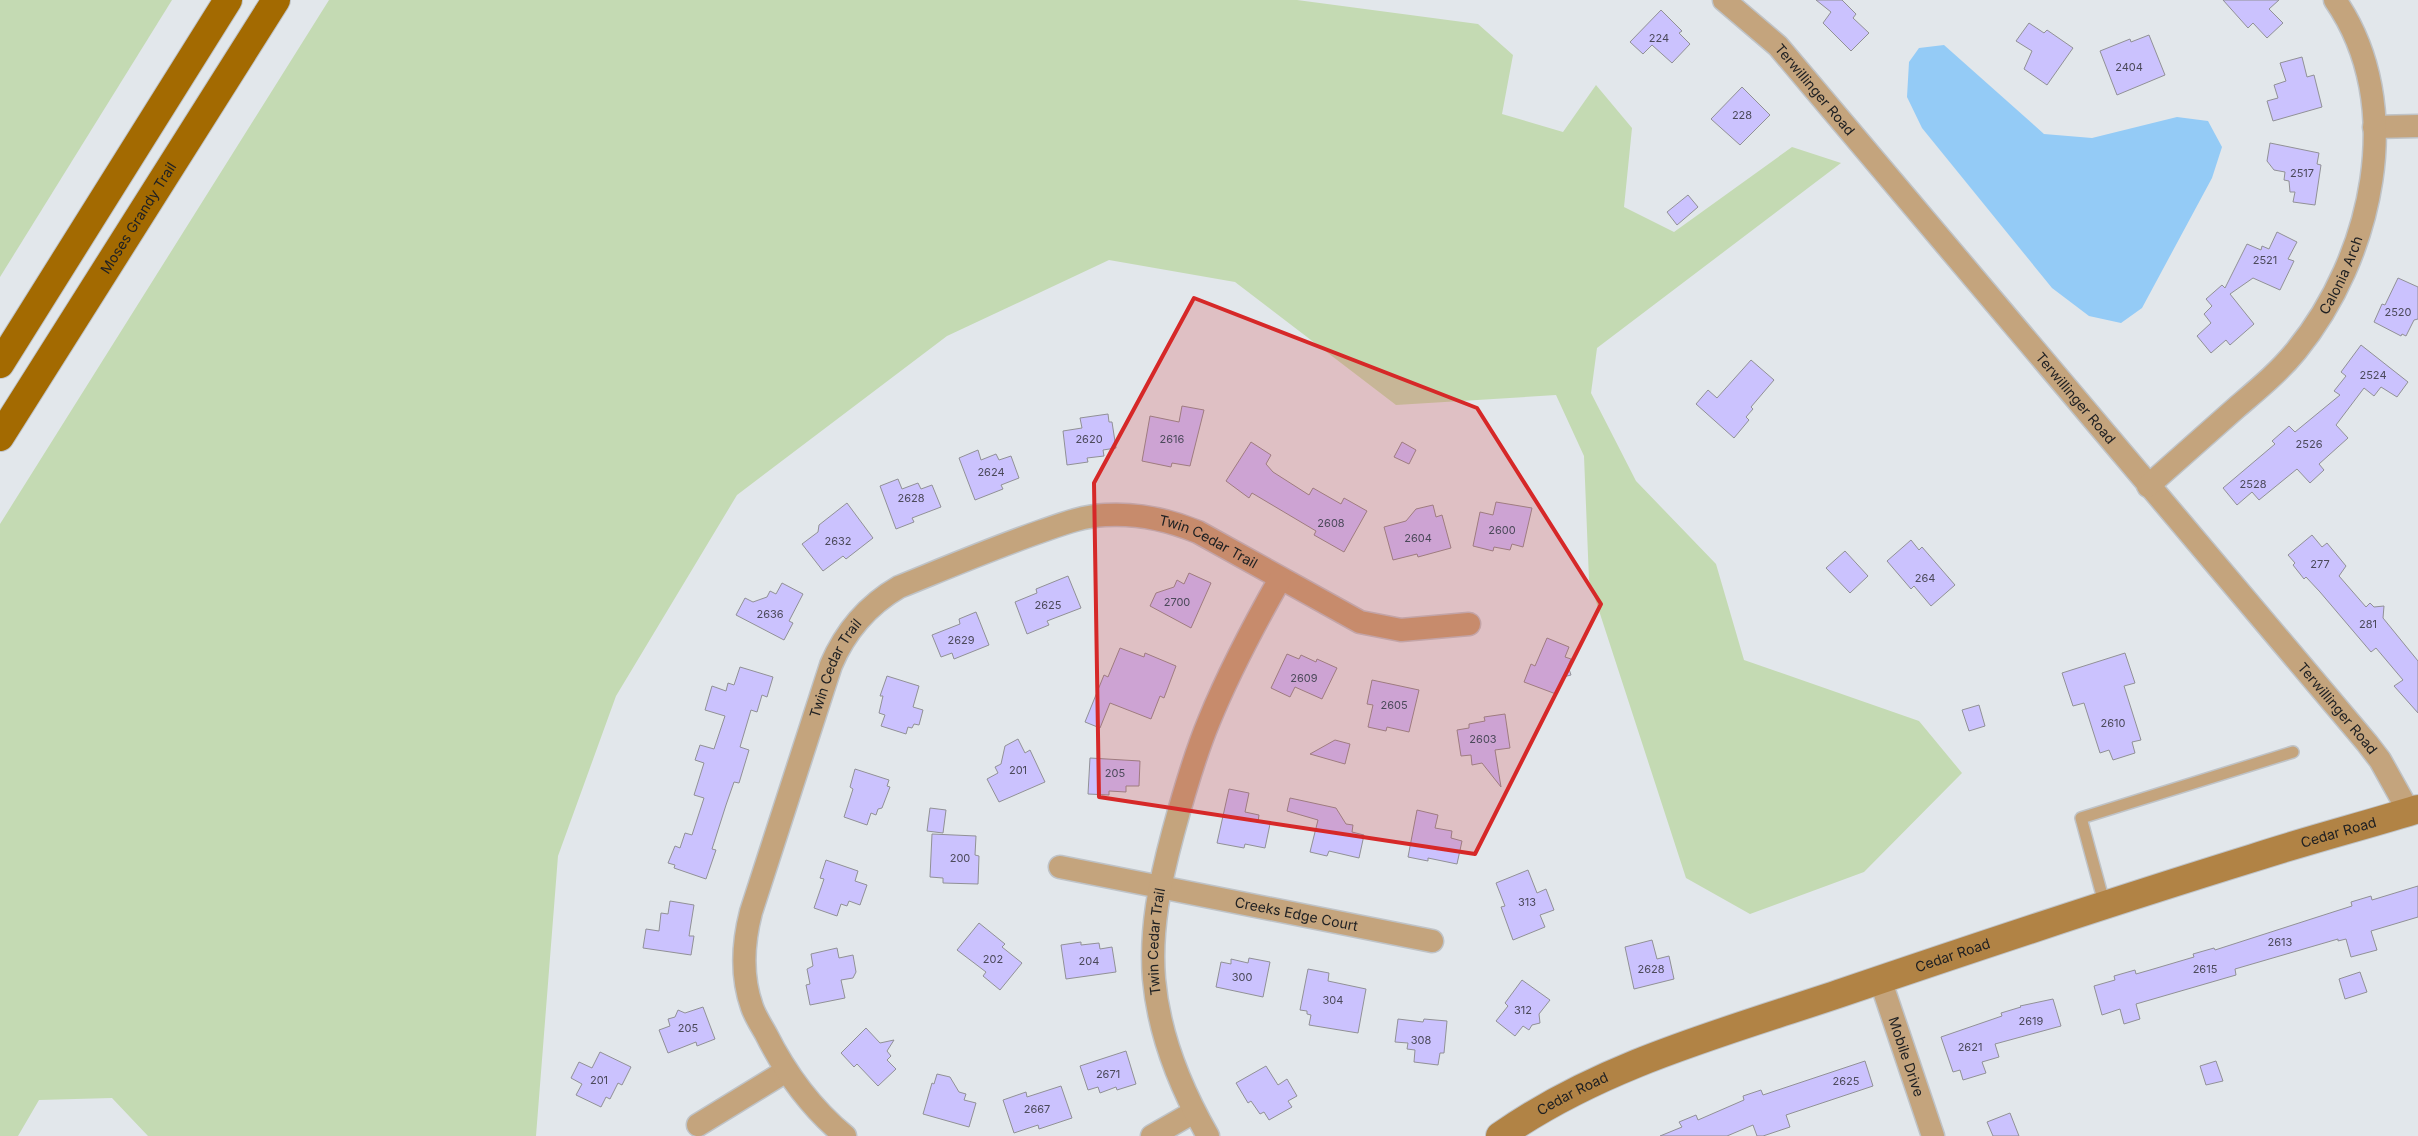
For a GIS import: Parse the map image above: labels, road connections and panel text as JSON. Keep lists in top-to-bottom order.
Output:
{
  "streets": {
    "main road": ["Moses Grandy Trail"],
    "street": [
      "Terwillinger Road",
      "Calonia Arch",
      "Twin Cedar Trail",
      "Cedar Road",
      "Creeks Edge Court",
      "Mobile Drive"
    ]
  },
  "crossings": [
    ["Terwillinger Road", "Calonia Arch"],
    ["Terwillinger Road", "Cedar Road"],
    ["Twin Cedar Trail", "Creeks Edge Court"],
    ["Cedar Road", "Mobile Drive"]
  ],
  "house_numbers": [
    "224",
    "2404",
    "228",
    "2517",
    "2521",
    "2520",
    "2524",
    "2620",
    "2616",
    "2526",
    "2624",
    "2528",
    "2628",
    "2608",
    "2600",
    "2604",
    "2632",
    "277",
    "264",
    "2700",
    "2625",
    "2636",
    "281",
    "2629",
    "2609",
    "2605",
    "2610",
    "2603",
    "201",
    "205",
    "200",
    "313",
    "2613",
    "202",
    "204",
    "2628",
    "2615",
    "300",
    "304",
    "312",
    "2619",
    "205",
    "308",
    "2621",
    "2671",
    "201",
    "2625",
    "2667"
  ]
}
